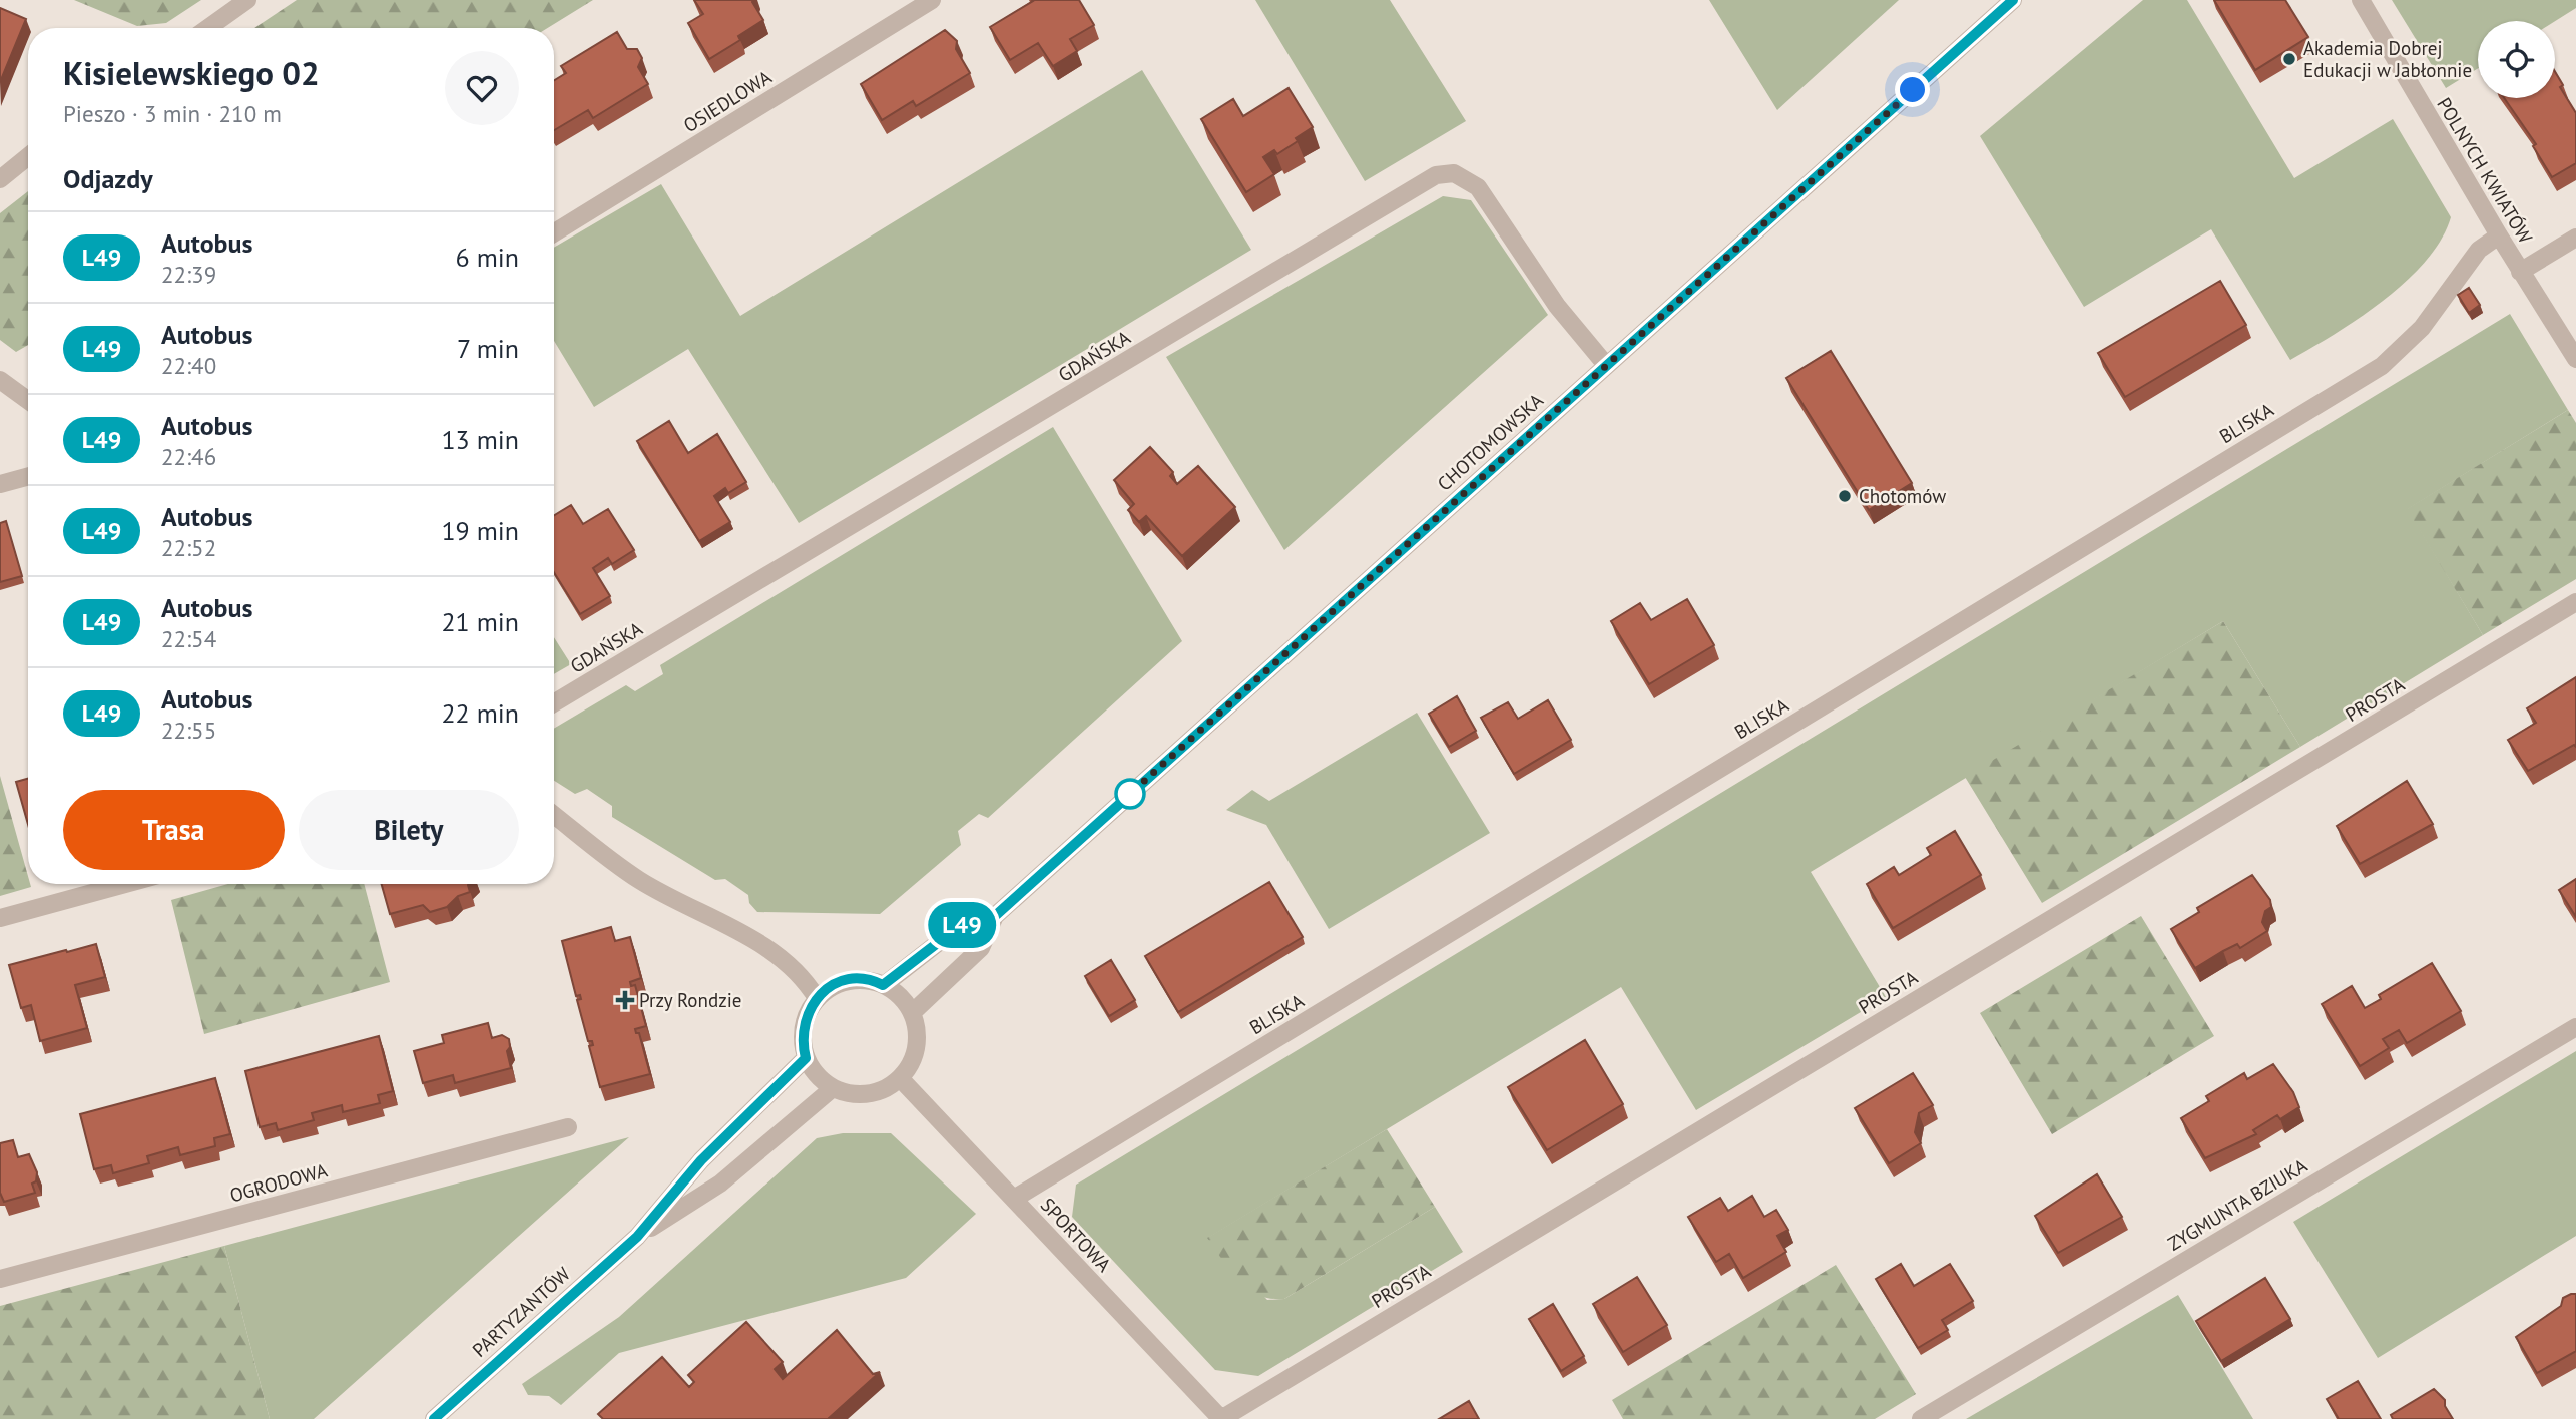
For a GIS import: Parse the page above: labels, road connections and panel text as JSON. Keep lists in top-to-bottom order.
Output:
{
  "streets": {
    "street": [
      "OSIEDLOWA",
      "POLNYCH KWIATÓW",
      "GDAŃSKA",
      "BLISKA",
      "CHOTOMOWSKA",
      "PROSTA",
      "OGRODOWA",
      "ZYGMUNTA BZIUKA",
      "SPORTOWA",
      "PARTYZANTÓW"
    ]
  },
  "crossings": [
    ["POLNYCH KWIATÓW", "BLISKA"],
    ["GDAŃSKA", "CHOTOMOWSKA"],
    ["BLISKA", "SPORTOWA"],
    ["PROSTA", "SPORTOWA"]
  ],
  "places": {
    "other": ["Akademia Dobrej Edukacji w Jabłonnie", "Chotomów"],
    "health": ["Przy Rondzie"]
  },
  "lines": ["bus line L49"],
  "page": {
    "on_map": "L49",
    "heading": [
      ["Kisielewskiego 02", "Pieszo · 3 min · 210 m"],
      "Odjazdy"
    ],
    "list": [
      {
        "mark": "L49",
        "name": "Autobus",
        "note": "22:39",
        "value": "6 min"
      },
      {
        "mark": "L49",
        "name": "Autobus",
        "note": "22:40",
        "value": "7 min"
      },
      {
        "mark": "L49",
        "name": "Autobus",
        "note": "22:46",
        "value": "13 min"
      },
      {
        "mark": "L49",
        "name": "Autobus",
        "note": "22:52",
        "value": "19 min"
      },
      {
        "mark": "L49",
        "name": "Autobus",
        "note": "22:54",
        "value": "21 min"
      },
      {
        "mark": "L49",
        "name": "Autobus",
        "note": "22:55",
        "value": "22 min"
      }
    ],
    "buttons": ["Trasa", "Bilety"]
  }
}
